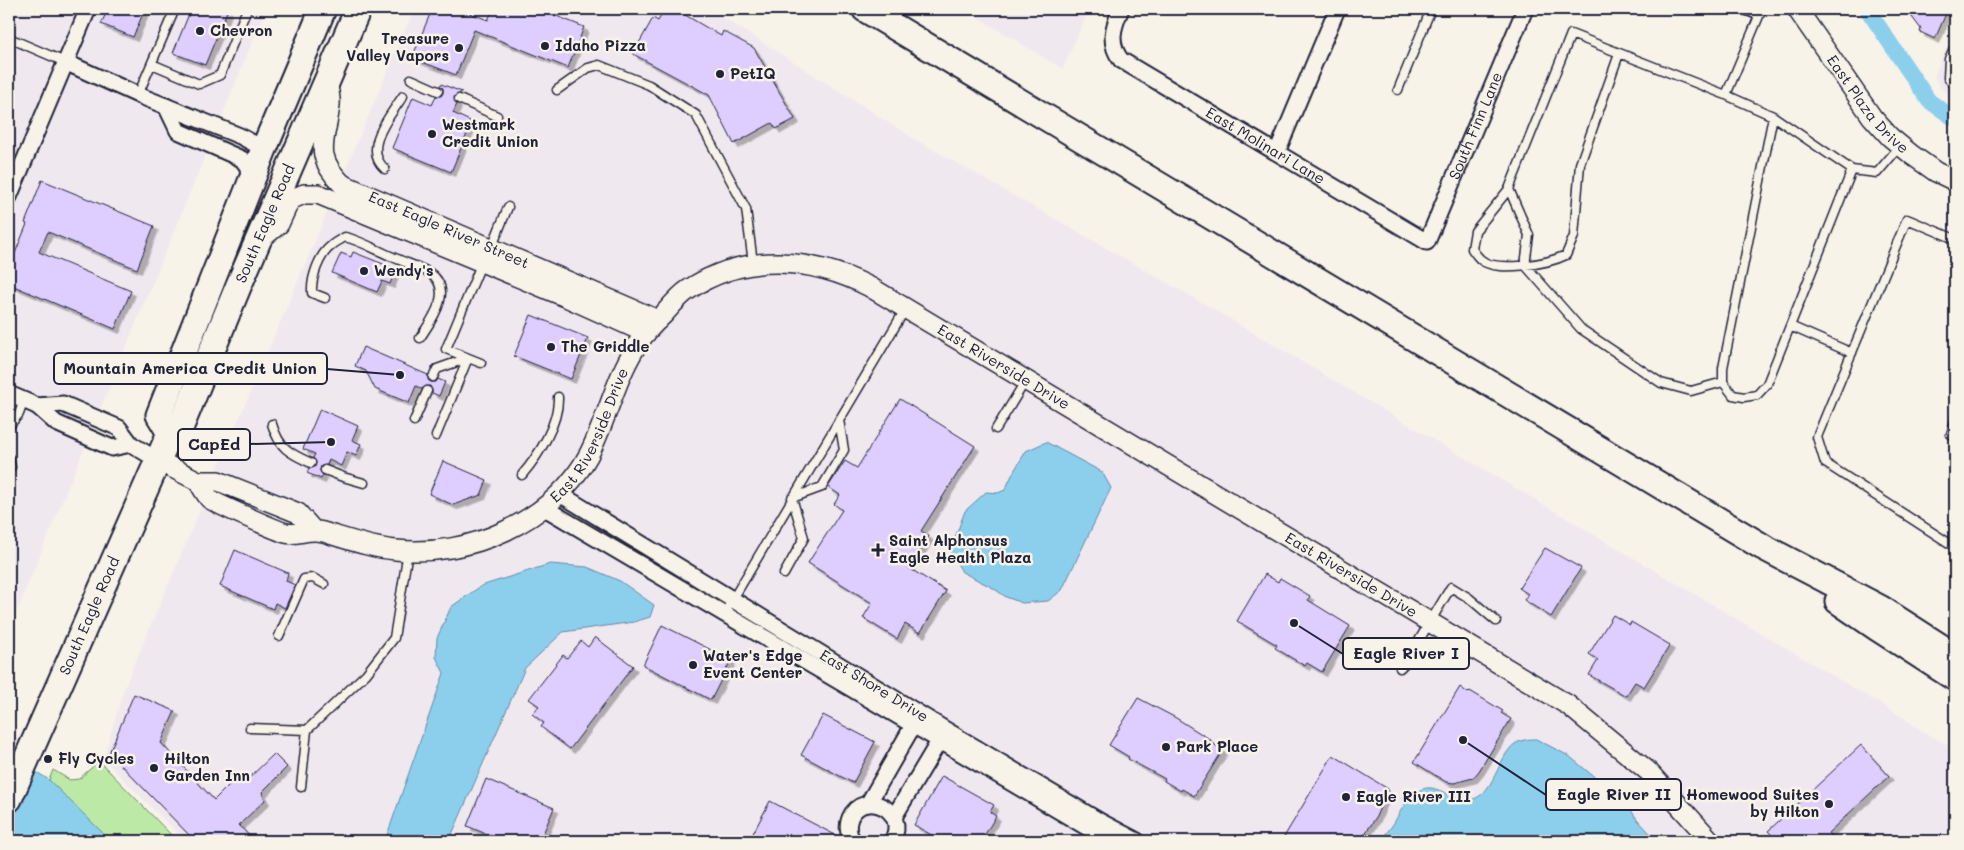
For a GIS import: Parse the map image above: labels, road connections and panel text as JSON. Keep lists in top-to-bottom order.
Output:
{
  "streets": {
    "highway": ["South Eagle Road"],
    "street": [
      "East Plaza Drive",
      "South Finn Lane",
      "East Molinari Lane",
      "East Eagle River Street",
      "East Riverside Drive",
      "East Shore Drive"
    ]
  },
  "crossings": [
    ["South Finn Lane", "East Molinari Lane"],
    ["South Eagle Road", "East Eagle River Street"],
    ["South Eagle Road", "East Riverside Drive"],
    ["East Eagle River Street", "East Riverside Drive"],
    ["East Riverside Drive", "East Shore Drive"]
  ],
  "places": {
    "other": [
      "Chevron",
      "Idaho Pizza",
      "Treasure Valley Vapors",
      "PetIQ",
      "Westmark Credit Union",
      "Wendy's",
      "The Griddle",
      "Mountain America Credit Union",
      "CapEd",
      "Eagle River I",
      "Water's Edge Event Center",
      "Eagle River II",
      "Park Place",
      "Fly Cycles",
      "Hilton Garden Inn",
      "Eagle River III",
      "Homewood Suites by Hilton"
    ],
    "health": ["Saint Alphonsus Eagle Health Plaza"]
  }
}
